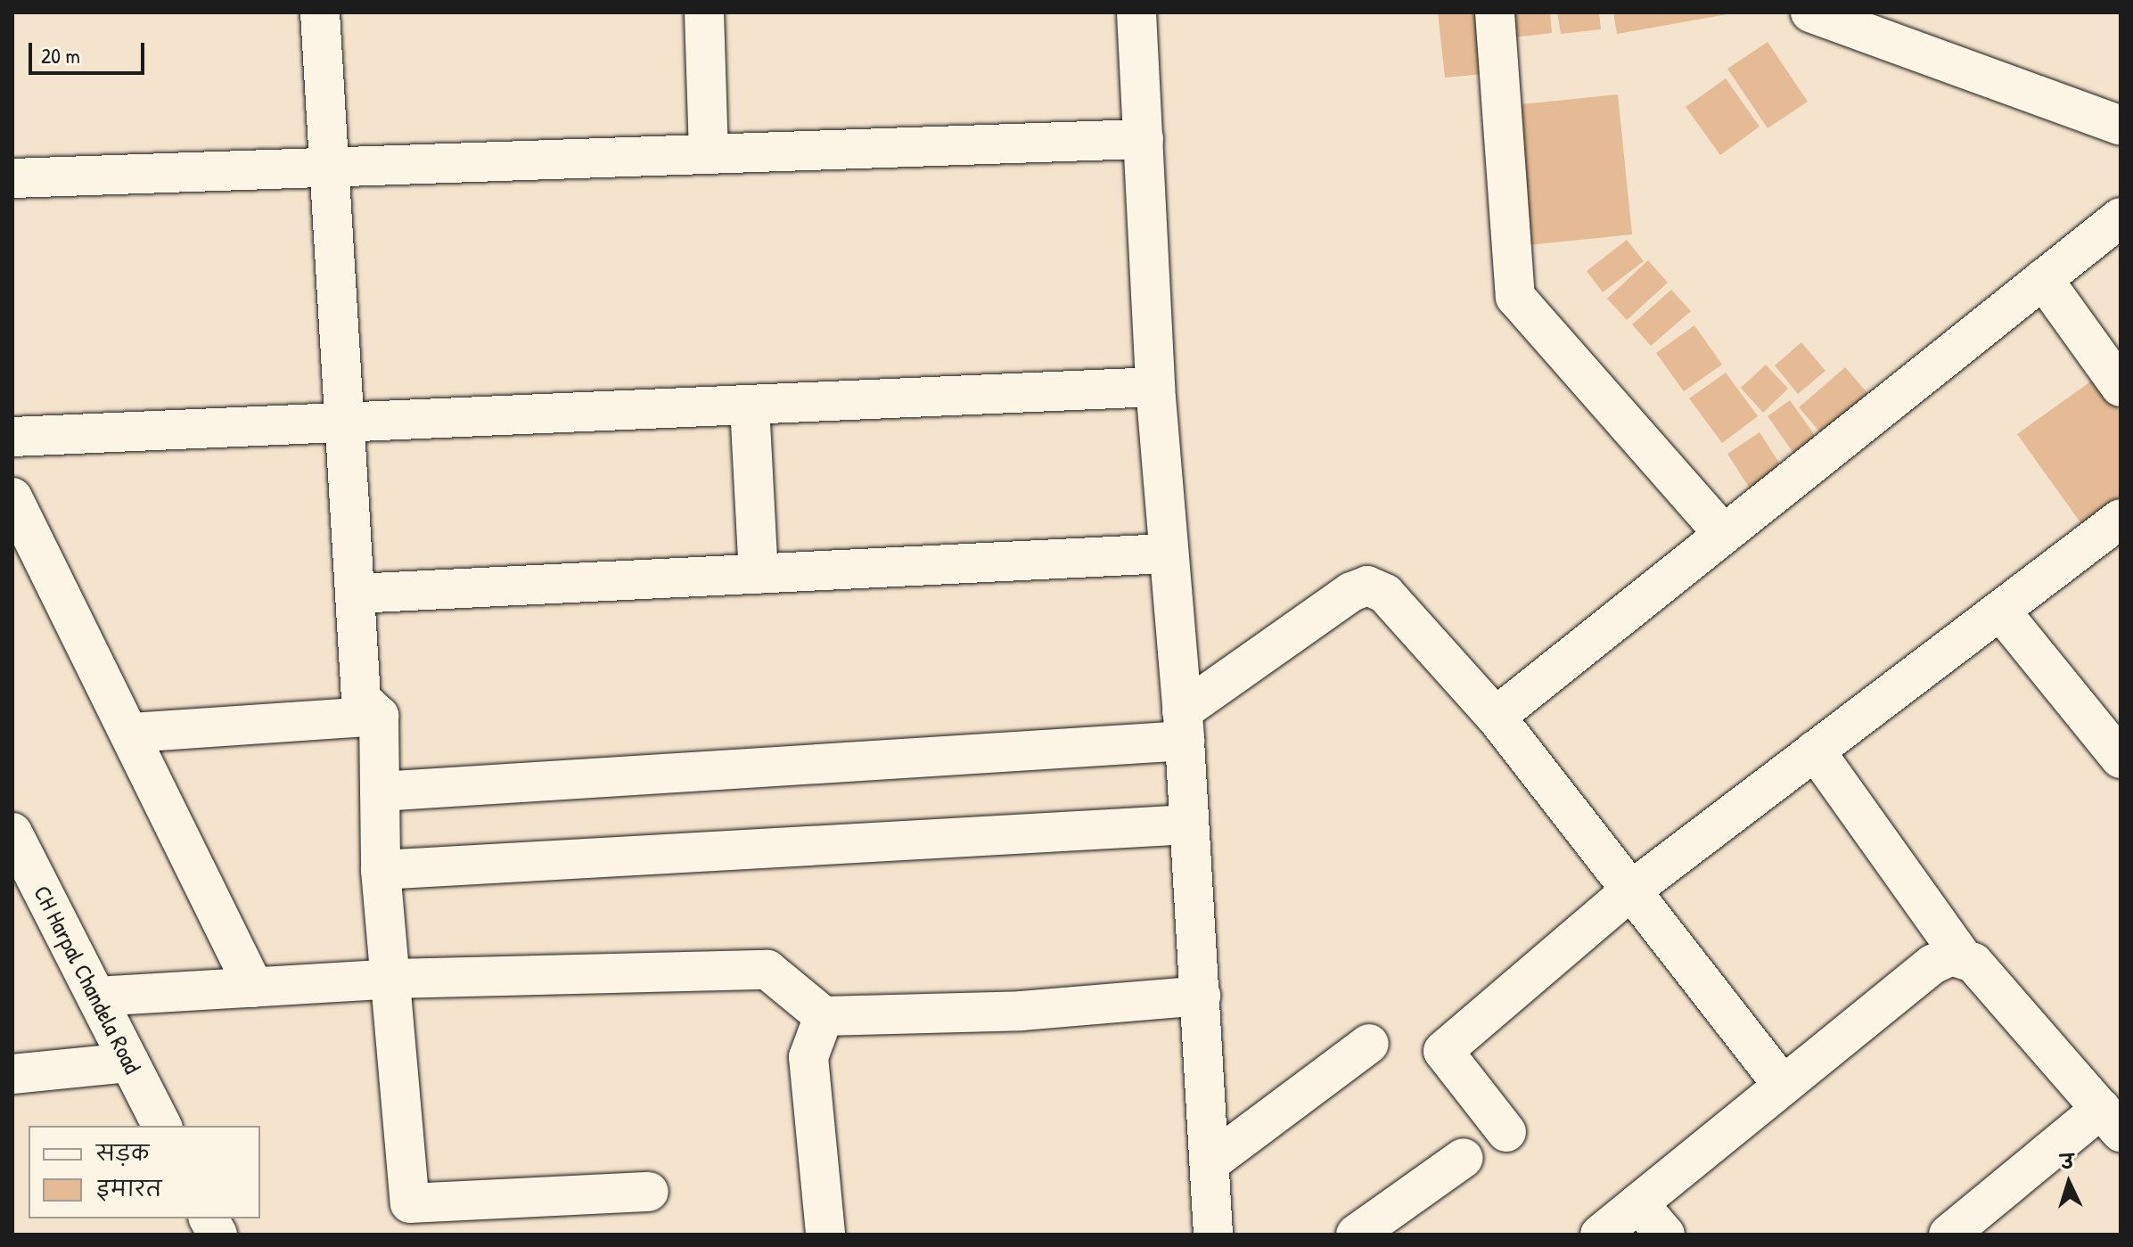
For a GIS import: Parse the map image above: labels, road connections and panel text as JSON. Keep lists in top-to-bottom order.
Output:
{
  "streets": {
    "street": ["CH Harpal Chandela Road"]
  },
  "legend": ["सड़क", "इमारत"],
  "scale_bar": "20 m",
  "north": "top"
}
